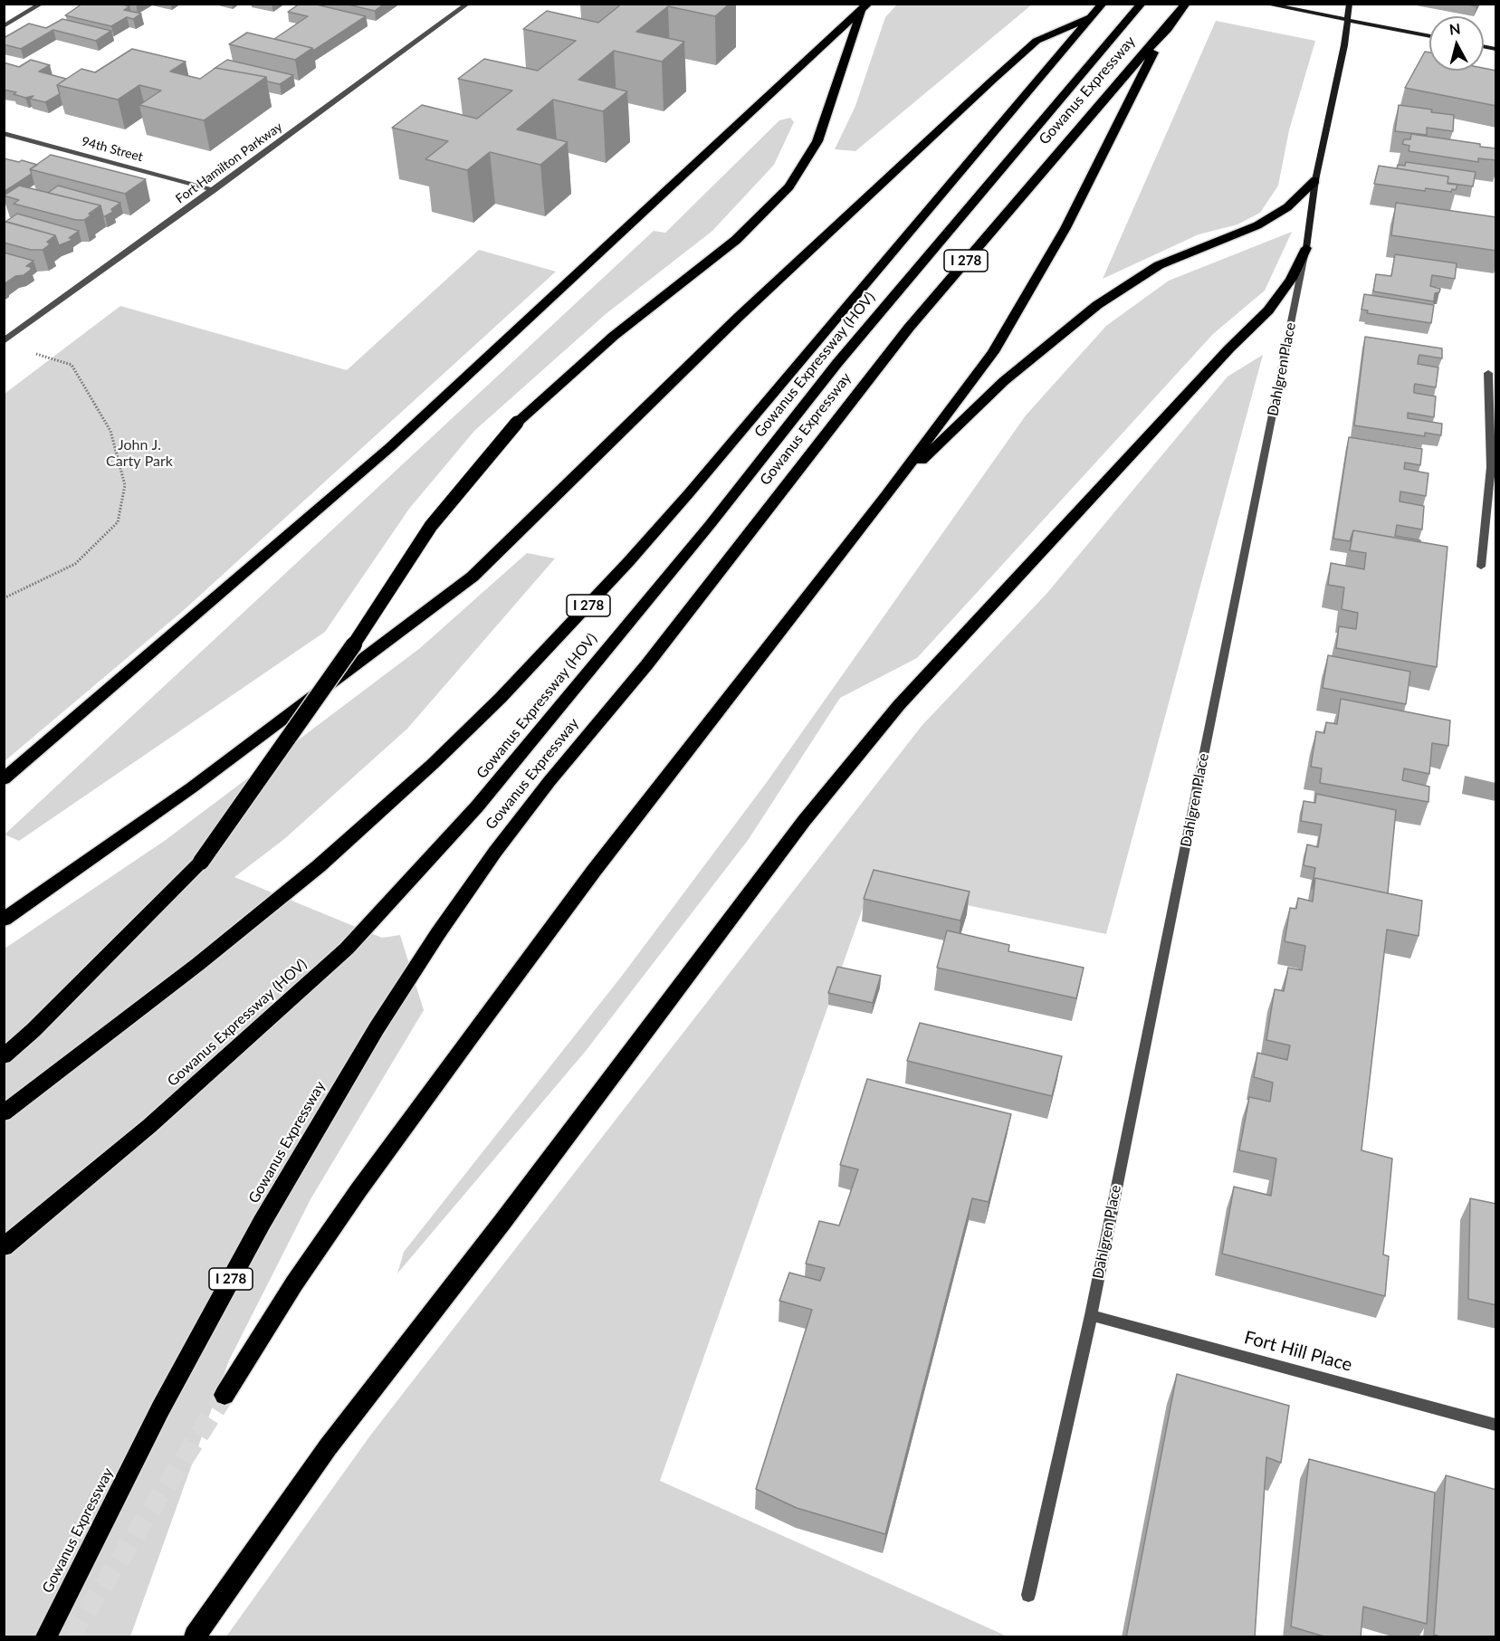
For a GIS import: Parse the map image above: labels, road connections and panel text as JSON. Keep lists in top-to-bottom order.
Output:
{
  "streets": {
    "highway": ["Gowanus Expressway", "I 278", "Gowanus Expressway (HOV)"],
    "main road": ["Dahlgren Place"],
    "street": ["94th Street", "Fort Hamilton Parkway", "Fort Hill Place"]
  },
  "crossings": [
    ["94th Street", "Fort Hamilton Parkway"],
    ["Dahlgren Place", "Fort Hill Place"]
  ],
  "parks": ["John J. Carty Park"],
  "north": "top"
}
